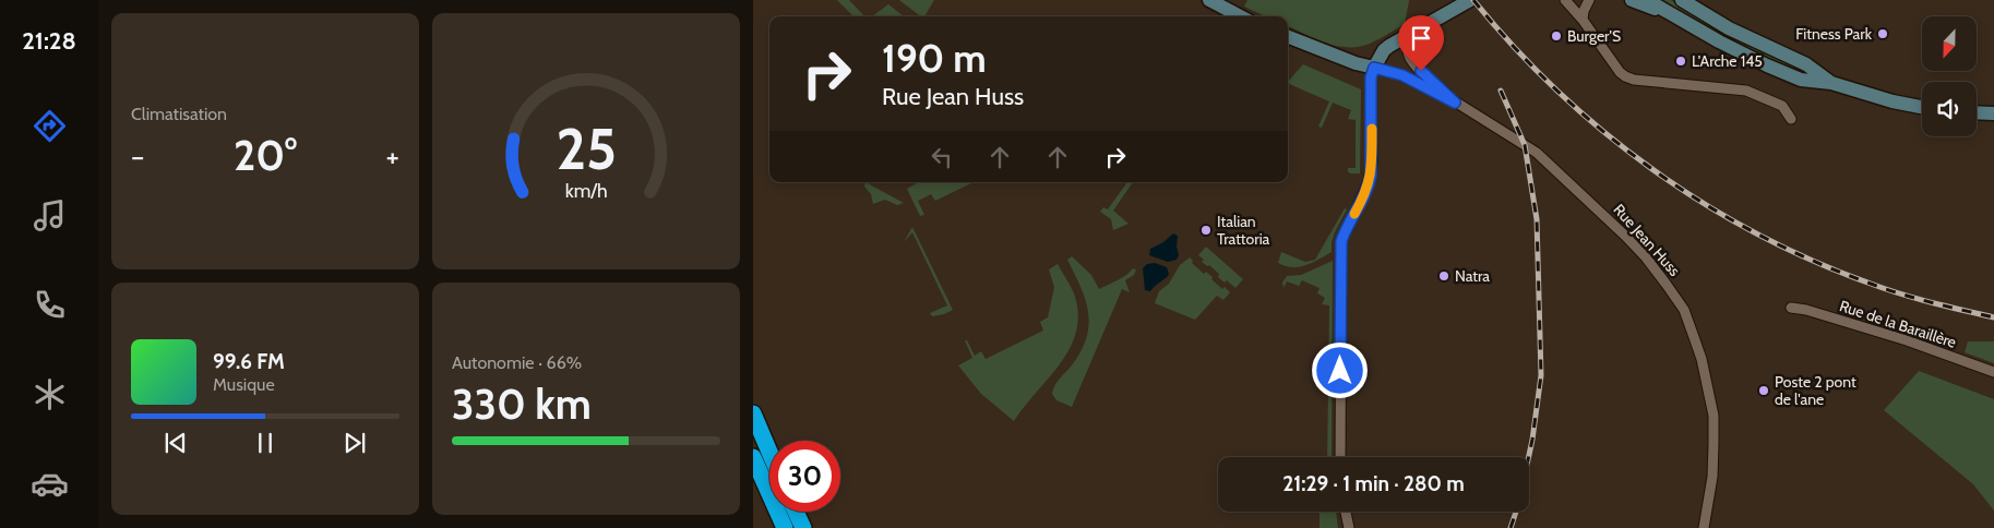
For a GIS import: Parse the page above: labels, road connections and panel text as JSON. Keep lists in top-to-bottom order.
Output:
{
  "streets": {
    "street": ["Rue Jean Huss", "Rue de la Baraillère"]
  },
  "places": [
    "Fitness Park",
    "Burger'S",
    "L'Arche 145",
    "Italian Trattoria",
    "Natra",
    "Poste 2 pont de l'ane"
  ],
  "north": "bottom",
  "page": {
    "tabs": "21:28",
    "tile": [
      "Climatisation",
      ["Autonomie · 66%", "330 km"]
    ],
    "turn": ["190 m", "Rue Jean Huss"],
    "heat": ["−", "20°", "+"],
    "song": ["99.6 FM", "Musique"],
    "limit": "30",
    "trip": "21:29 · 1 min · 280 m",
    "gauge": ["25", "km/h"]
  }
}
